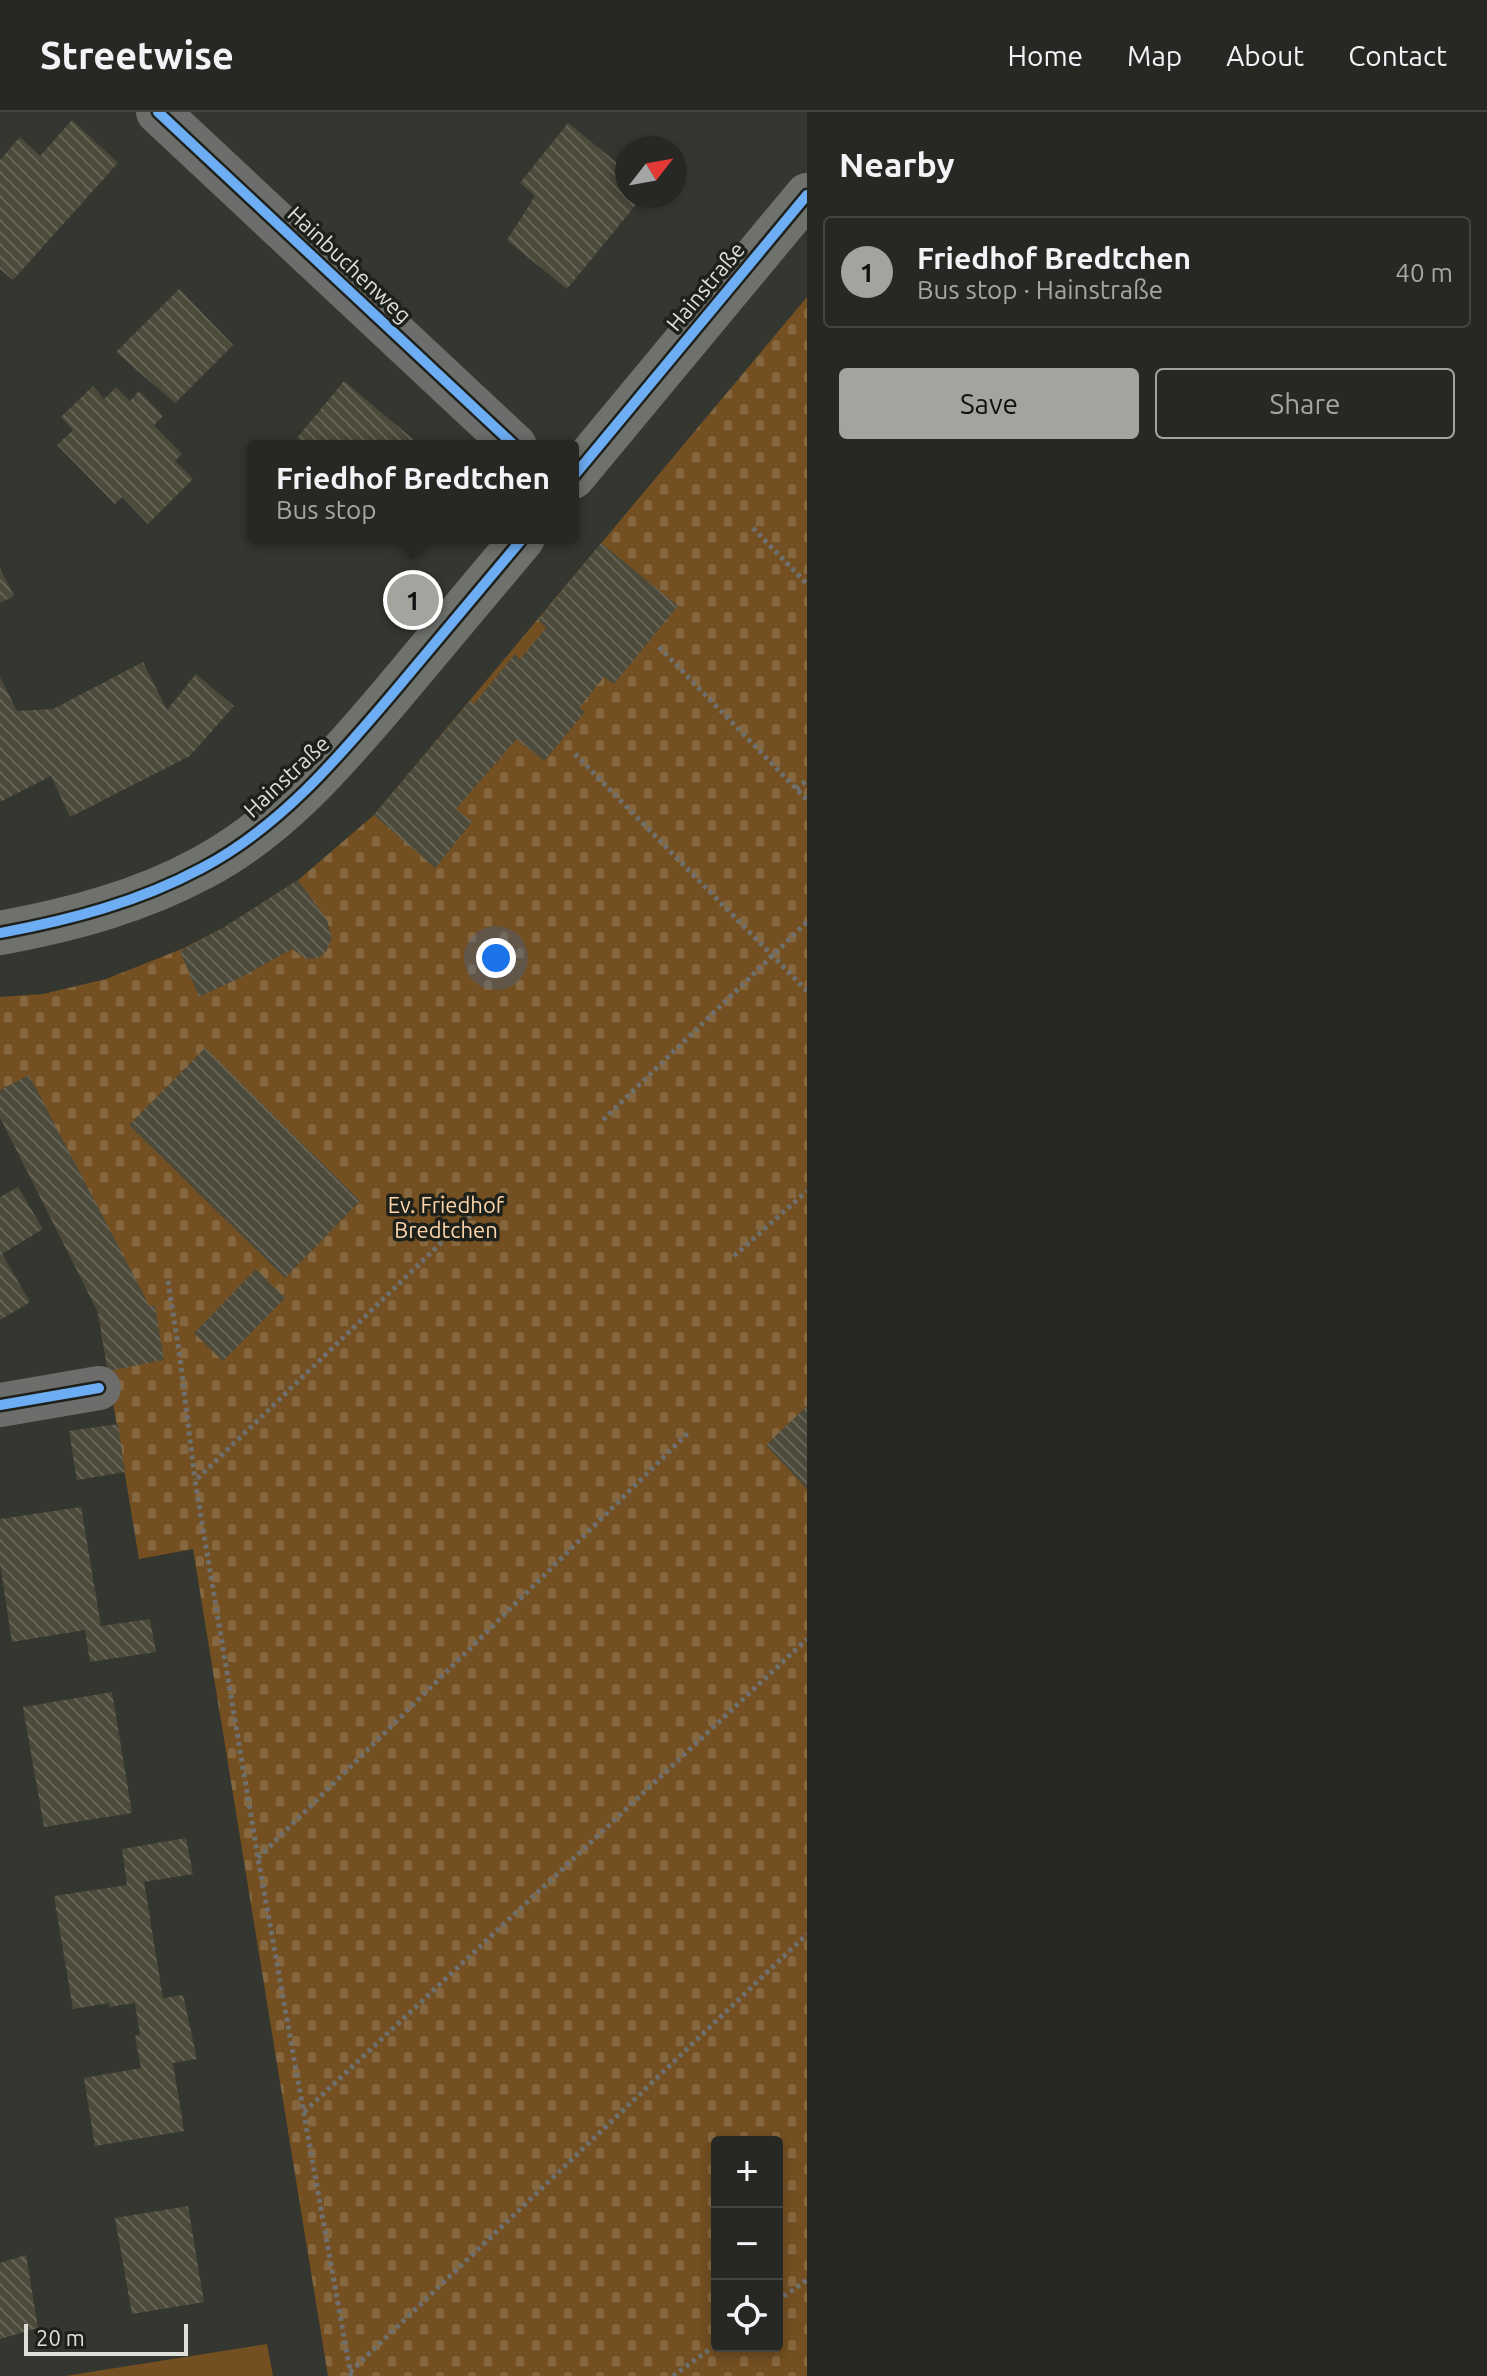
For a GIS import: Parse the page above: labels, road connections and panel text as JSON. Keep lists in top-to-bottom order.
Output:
{
  "streets": {
    "street": ["Hainbuchenweg", "Hainstraße"]
  },
  "parks": ["Ev. Friedhof Bredtchen"],
  "scale_bar": "20 m",
  "north": "top right",
  "page": {
    "header": "Streetwise",
    "nav": [
      "Home",
      "Map",
      "About",
      "Contact"
    ],
    "heading": "Nearby",
    "list": [
      {
        "mark": "1",
        "name": "Friedhof Bredtchen",
        "note": "Bus stop · Hainstraße",
        "value": "40 m"
      }
    ],
    "buttons": ["Save", "Share"],
    "popup": ["Friedhof Bredtchen", "Bus stop"],
    "pins": "1",
    "map_buttons": ["+", "−"],
    "scale": "20 m"
  }
}
